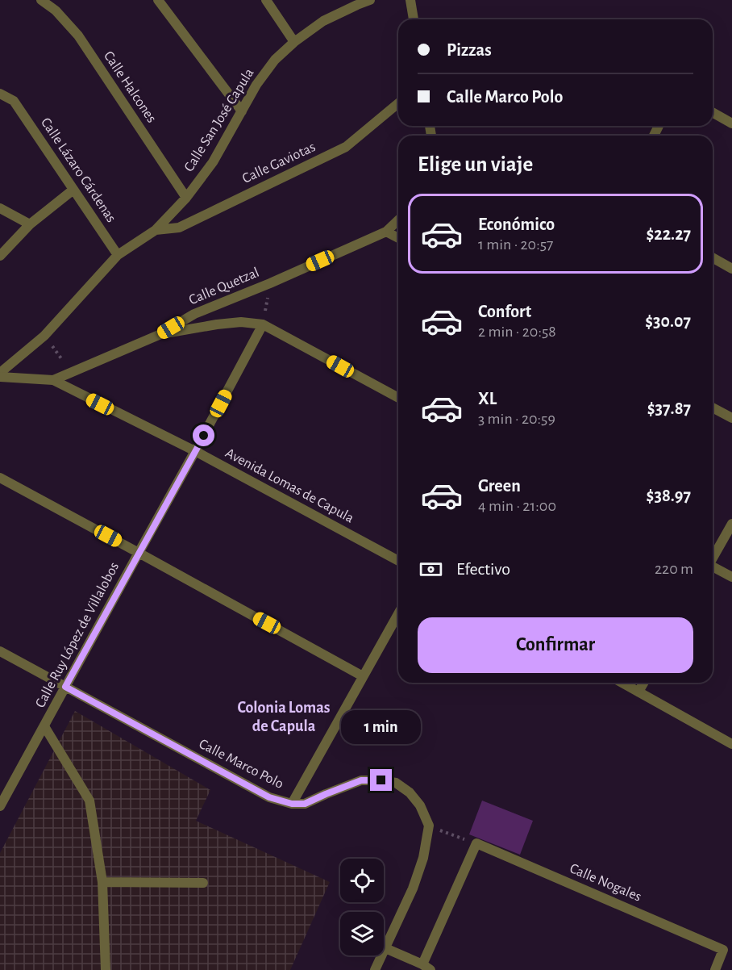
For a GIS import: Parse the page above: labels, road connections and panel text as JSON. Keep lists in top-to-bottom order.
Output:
{
  "streets": {
    "street": [
      "Calle Halcones",
      "Calle San José Capula",
      "Calle Gaviotas",
      "Calle Lázaro Cárdenas",
      "Calle Quetzal",
      "Avenida Lomas de Capula",
      "Calle Ruy López de Villalobos",
      "Calle Marco Polo",
      "Calle Nogales"
    ]
  },
  "crossings": [
    ["Calle Halcones", "Calle San José Capula"],
    ["Calle San José Capula", "Calle Gaviotas"],
    ["Calle San José Capula", "Calle Lázaro Cárdenas"],
    ["Calle Quetzal", "Avenida Lomas de Capula"],
    ["Avenida Lomas de Capula", "Calle Ruy López de Villalobos"],
    ["Calle Ruy López de Villalobos", "Calle Marco Polo"]
  ],
  "districts": ["Colonia Lomas de Capula"],
  "page": {
    "banner": ["Pizzas", "Calle Marco Polo"],
    "heading": "Elige un viaje",
    "list": [
      {
        "name": "Económico",
        "note": "1 min · 20:57",
        "value": "$22.27"
      },
      {
        "name": "Confort",
        "note": "2 min · 20:58",
        "value": "$30.07"
      },
      {
        "name": "XL",
        "note": "3 min · 20:59",
        "value": "$37.87"
      },
      {
        "name": "Green",
        "note": "4 min · 21:00",
        "value": "$38.97"
      }
    ],
    "pay": ["Efectivo", "220 m"],
    "buttons": "Confirmar",
    "bubble": "1 min"
  }
}
